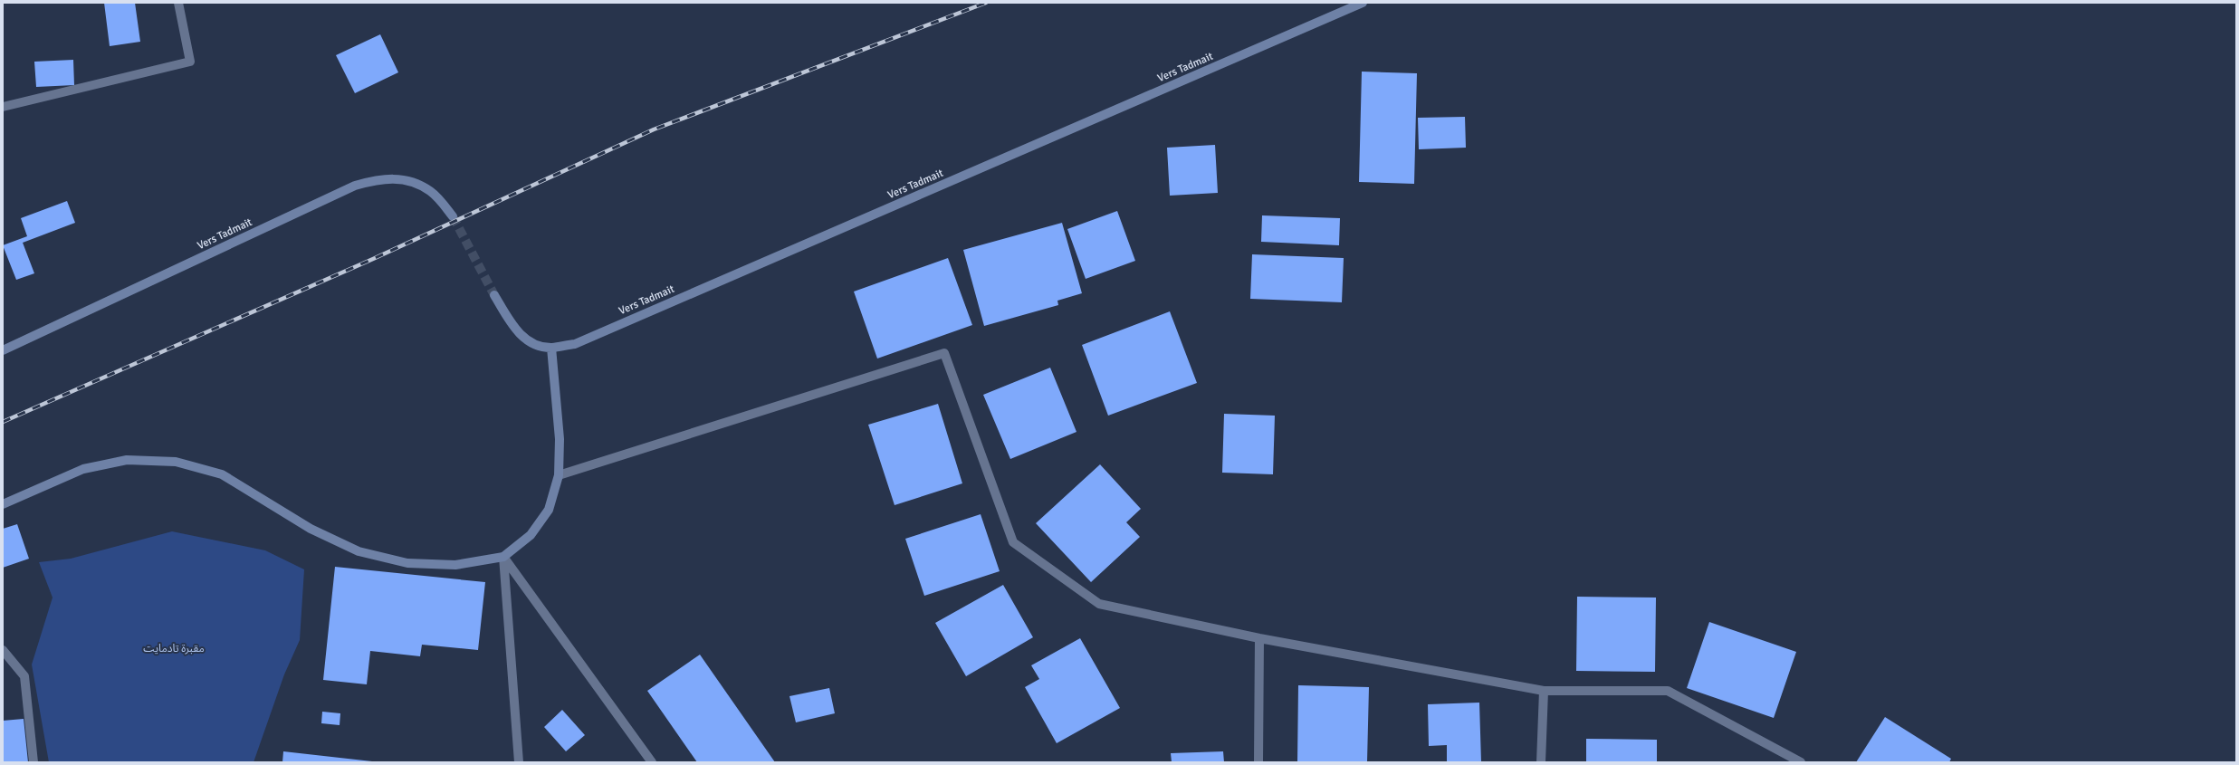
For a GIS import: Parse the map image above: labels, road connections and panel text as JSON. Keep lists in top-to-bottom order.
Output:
{
  "streets": {
    "main road": ["Vers Tadmait"]
  },
  "parks": ["مقبرة تادمايت"]
}
